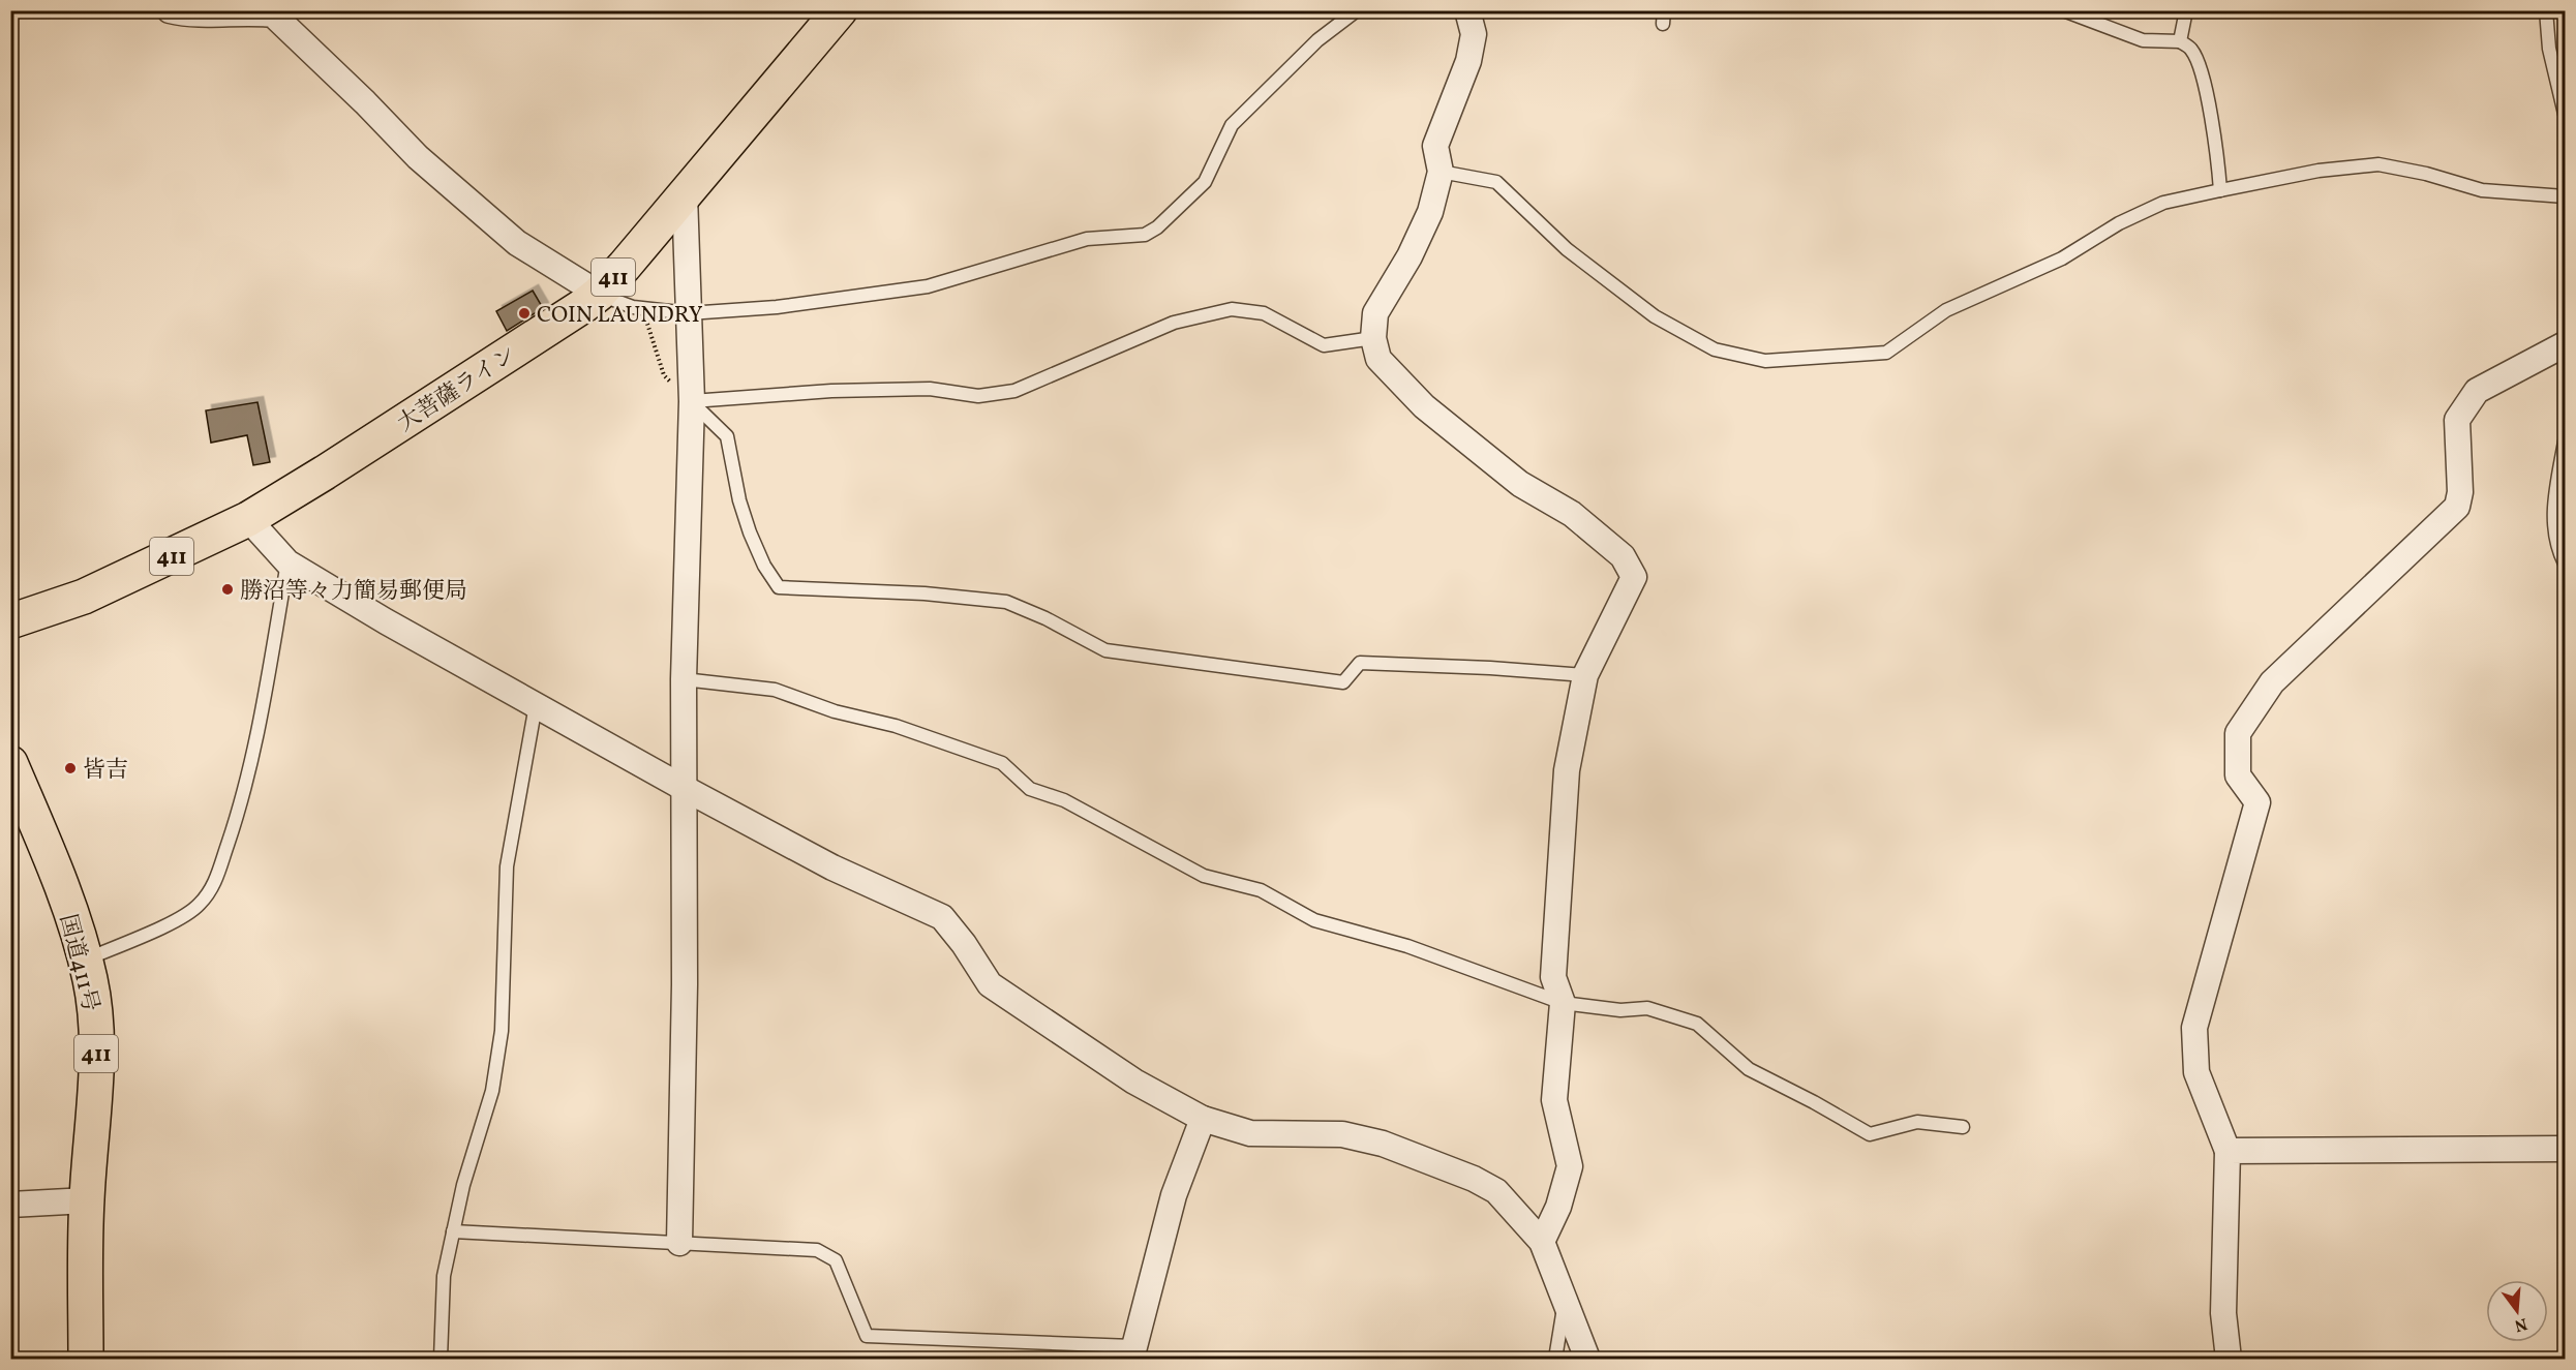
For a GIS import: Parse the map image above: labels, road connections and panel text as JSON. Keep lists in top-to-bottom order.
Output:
{
  "streets": {
    "highway": ["411", "大菩薩ライン", "国道411号"]
  },
  "places": ["COIN LAUNDRY", "勝沼等々力簡易郵便局", "皆吉"],
  "north": "bottom"
}
